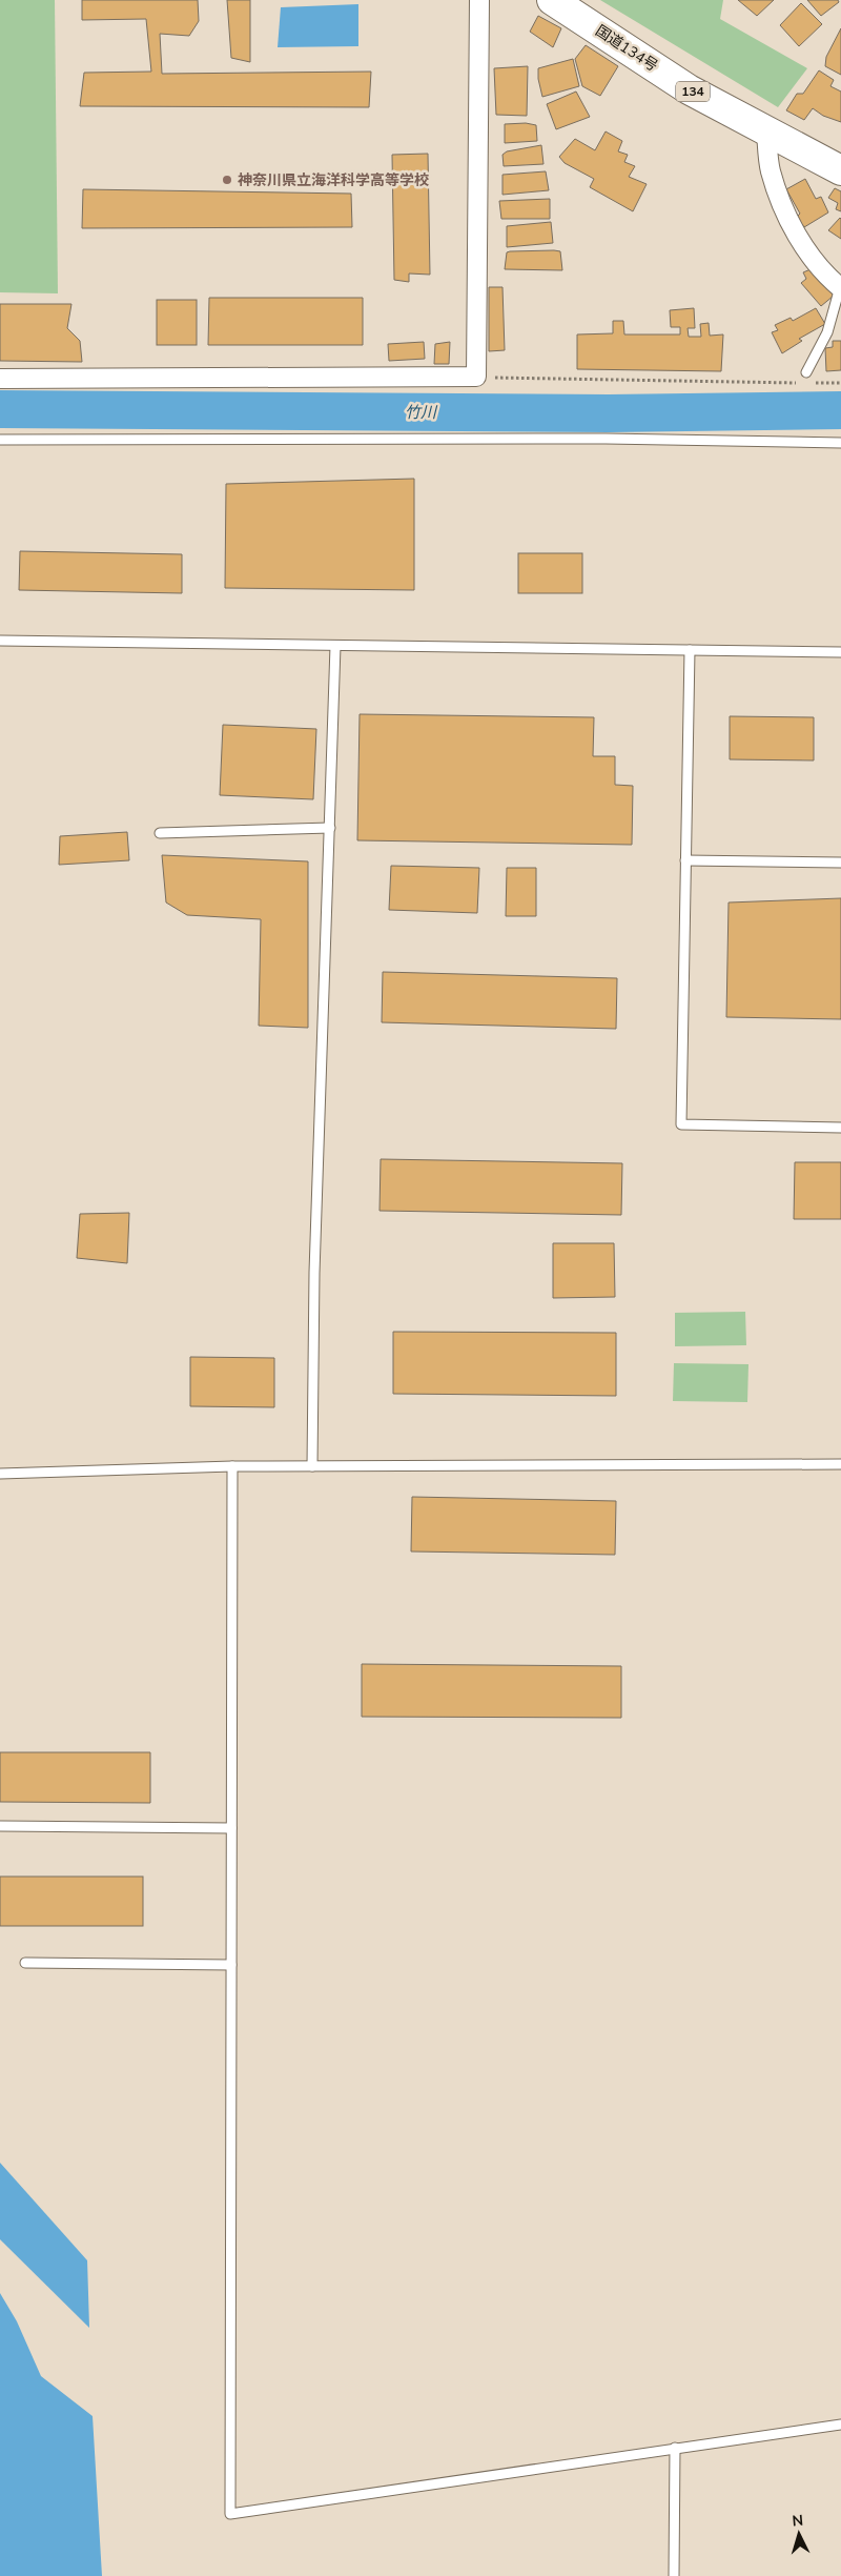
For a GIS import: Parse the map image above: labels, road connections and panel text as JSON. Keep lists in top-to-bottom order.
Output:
{
  "streets": {
    "highway": ["国道134号", "134"]
  },
  "water": ["竹川"],
  "places": ["神奈川県立海洋科学高等学校"],
  "north": "top"
}
